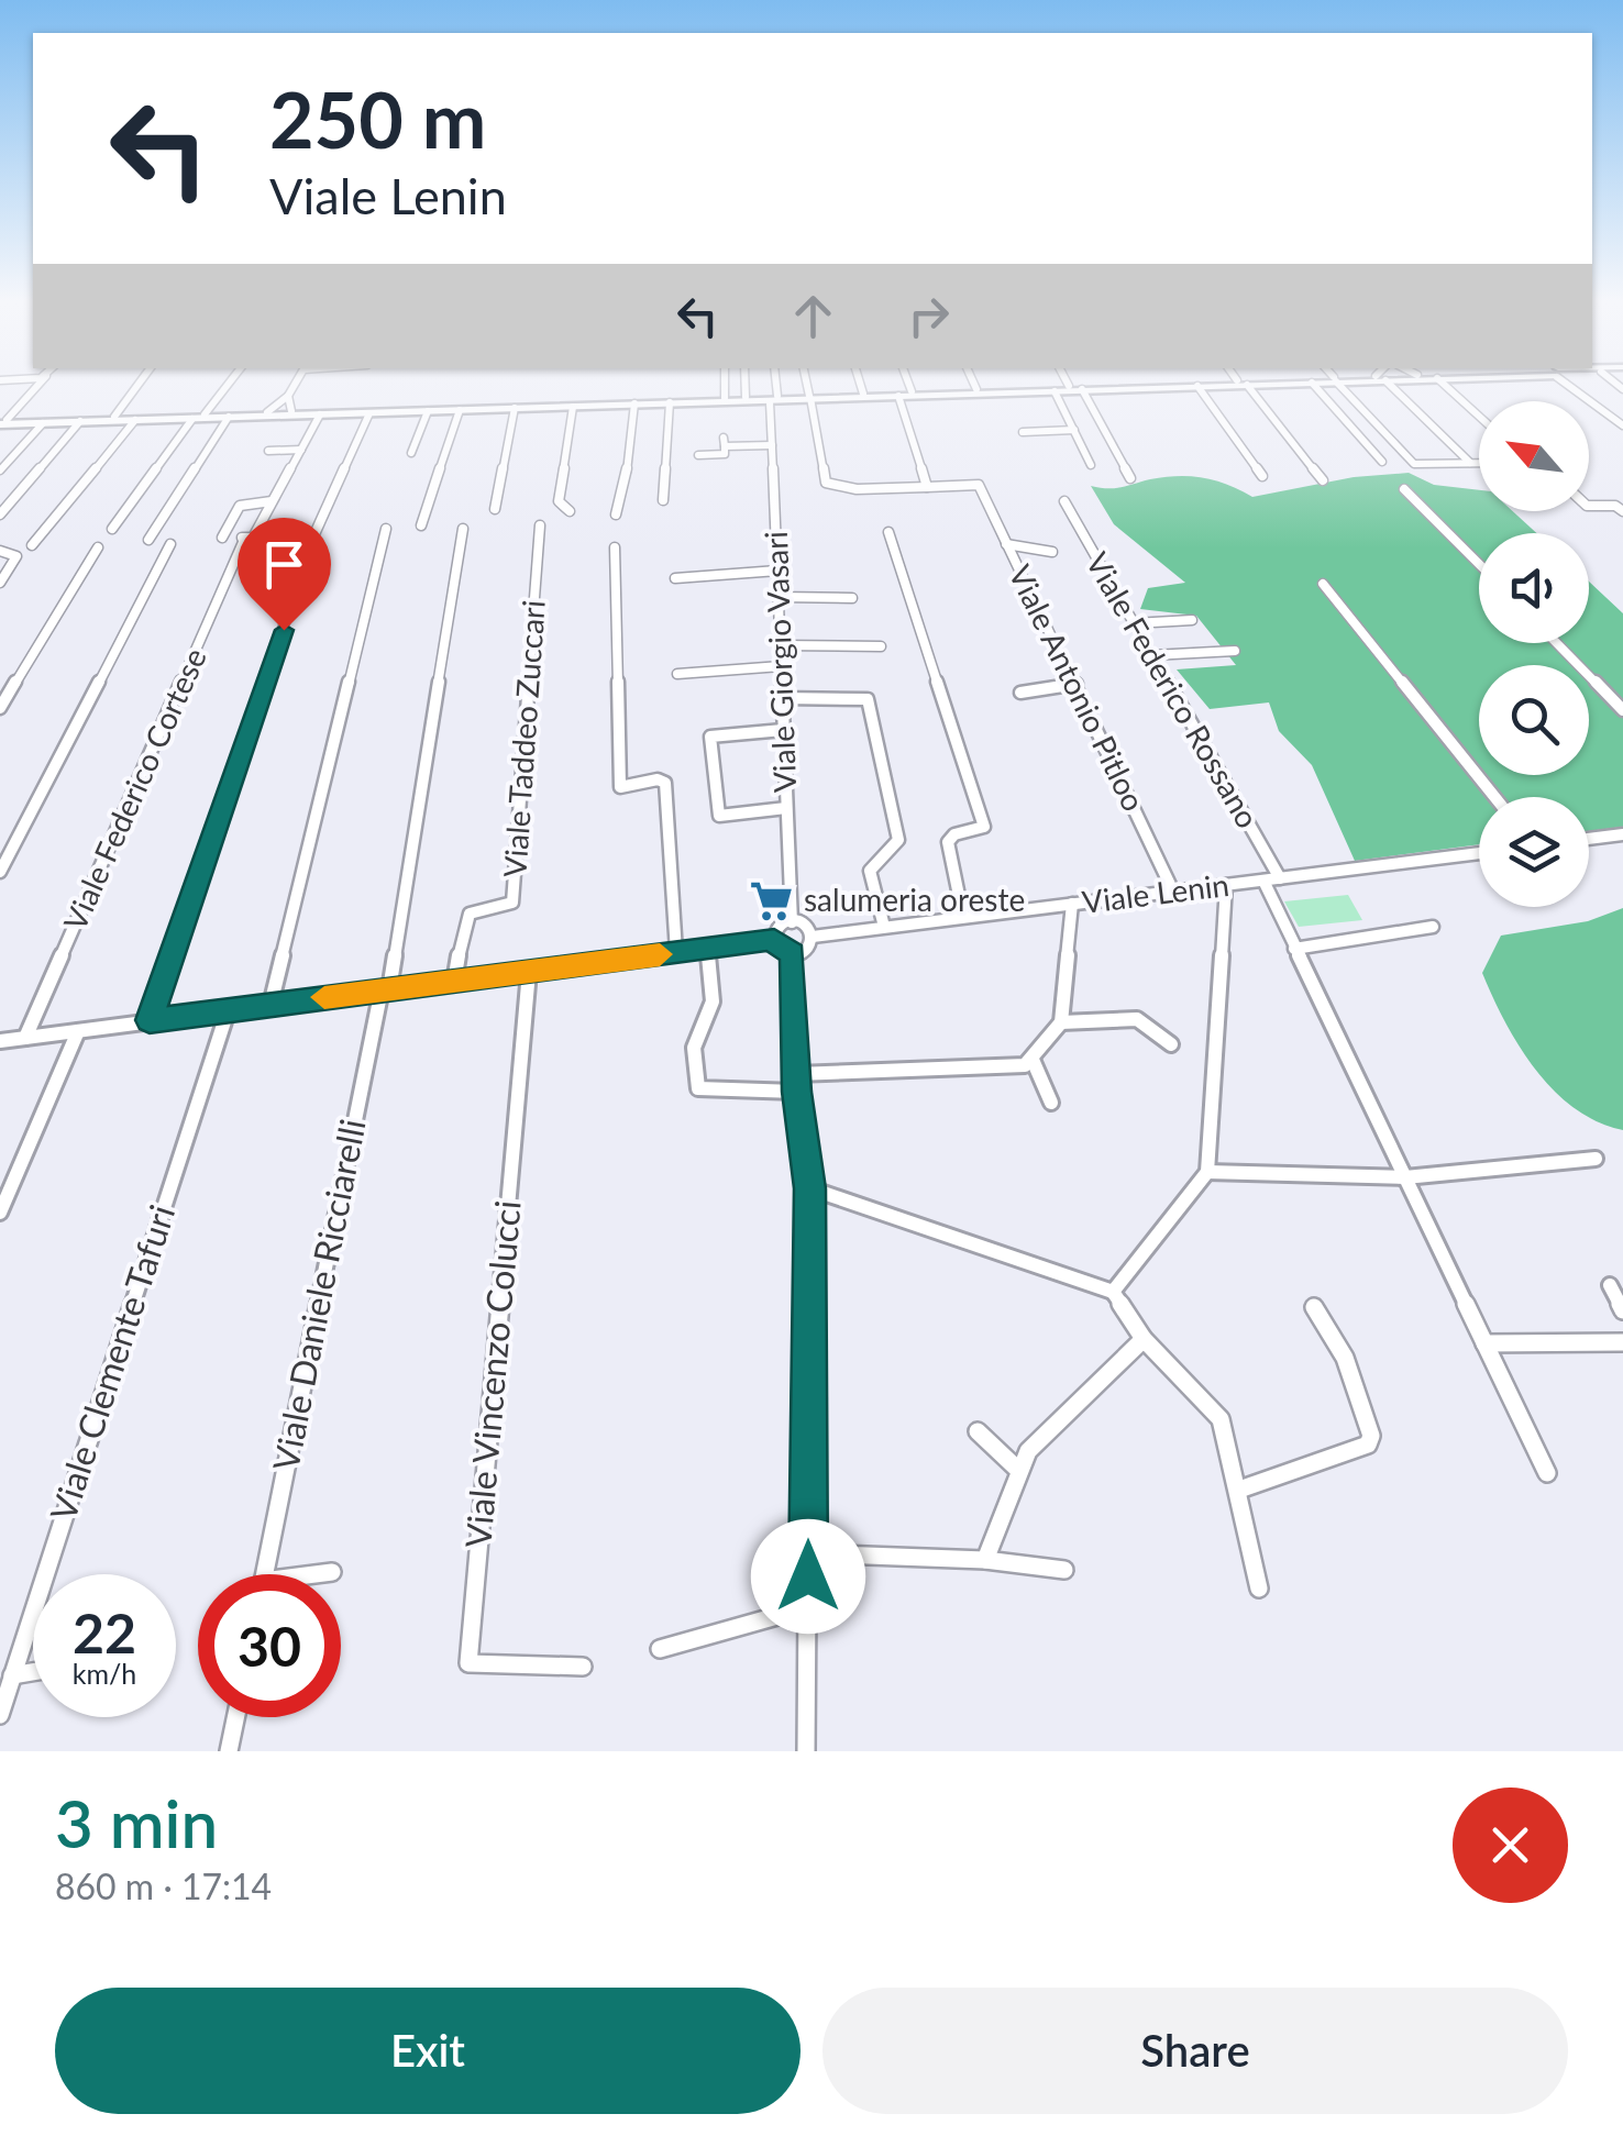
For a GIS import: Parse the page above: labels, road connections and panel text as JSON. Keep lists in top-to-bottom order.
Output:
{
  "streets": {
    "street": [
      "Viale Giorgio Vasari",
      "Viale Antonio Pitloo",
      "Viale Federico Rossano",
      "Viale Taddeo Zuccari",
      "Viale Federico Cortese",
      "Viale Lenin",
      "Viale Daniele Ricciarelli",
      "Viale Clemente Tafuri",
      "Viale Vincenzo Colucci"
    ]
  },
  "crossings": [
    ["Viale Giorgio Vasari", "Viale Lenin"],
    ["Viale Antonio Pitloo", "Viale Lenin"],
    ["Viale Federico Rossano", "Viale Lenin"]
  ],
  "places": {
    "supermarket": ["salumeria oreste"]
  },
  "north": "top left",
  "page": {
    "turn": ["250 m", "Viale Lenin"],
    "speed": "22 km/h",
    "limit": "30",
    "heading": ["3 min", "860 m · 17:14"],
    "buttons": ["Exit", "Share"]
  }
}
